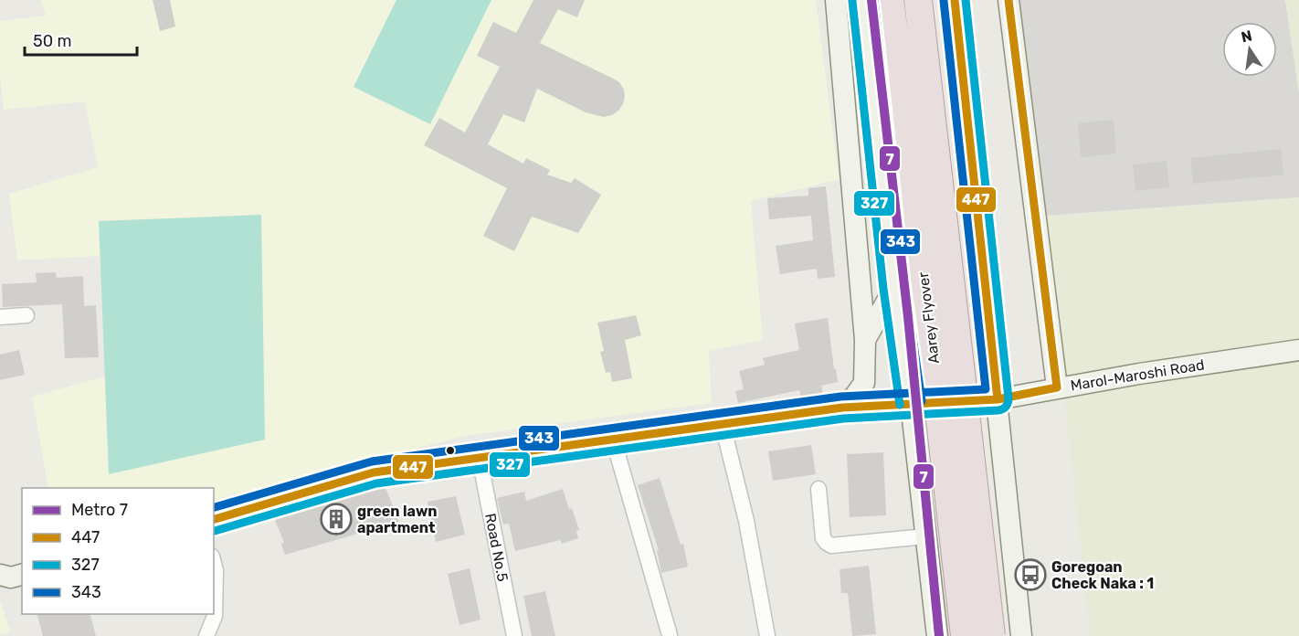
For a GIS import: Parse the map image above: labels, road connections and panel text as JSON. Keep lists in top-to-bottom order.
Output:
{
  "streets": {
    "highway": ["Aarey Flyover"],
    "main road": ["Marol-Maroshi Road"],
    "street": ["Road No.5"]
  },
  "crossings": [
    ["Marol-Maroshi Road", "Road No.5"]
  ],
  "places": {
    "building": ["green lawn apartment"],
    "bus stop": ["Goregoan Check Naka : 1"]
  },
  "lines": [
    "metro line 7",
    "transit line 447",
    "transit line 327",
    "transit line 343"
  ],
  "legend": [
    "Metro 7",
    "447",
    "327",
    "343"
  ],
  "scale_bar": "50 m",
  "north": "top"
}
